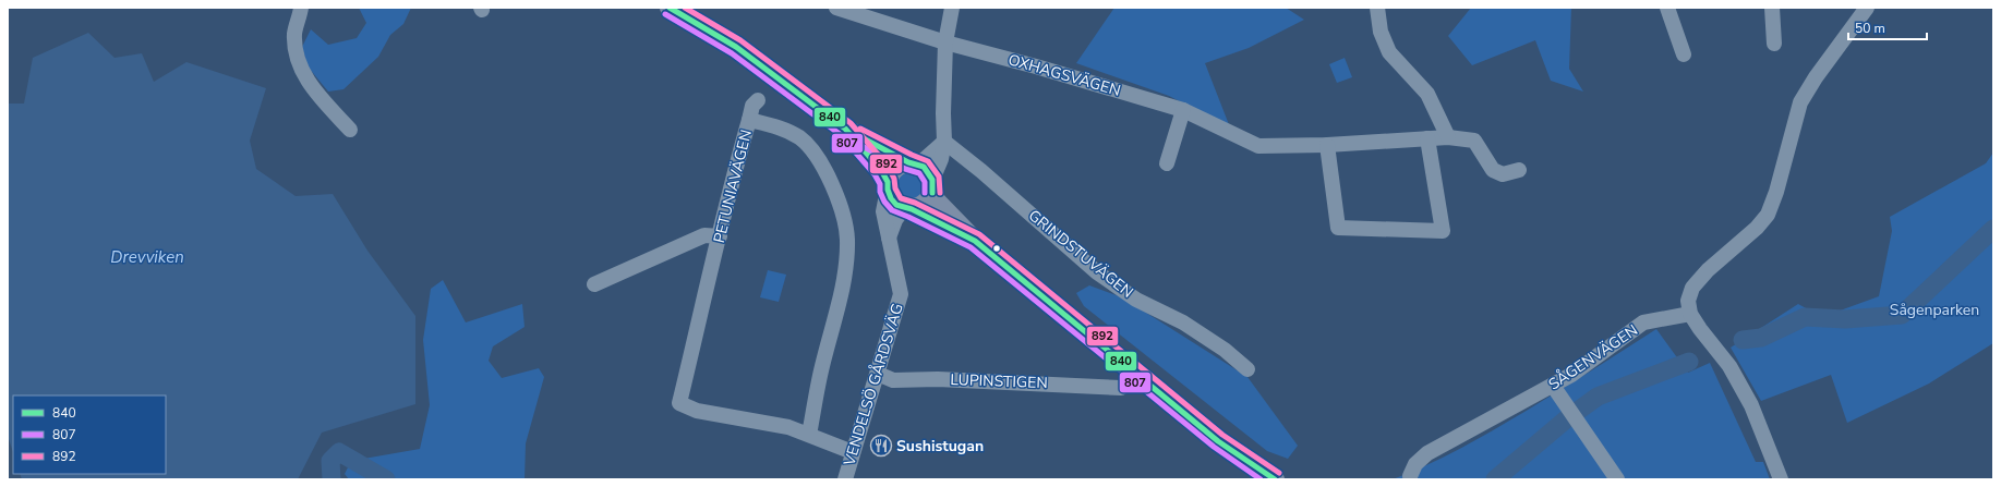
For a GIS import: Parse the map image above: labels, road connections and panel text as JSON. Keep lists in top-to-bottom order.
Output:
{
  "streets": {
    "street": [
      "OXHAGSVÄGEN",
      "PETUNIAVÄGEN",
      "GRINDSTUVÄGEN",
      "SÅGENVÄGEN",
      "LUPINSTIGEN",
      "VENDELSÖ GÅRDSVÄG"
    ]
  },
  "crossings": [
    ["PETUNIAVÄGEN", "VENDELSÖ GÅRDSVÄG"],
    ["LUPINSTIGEN", "VENDELSÖ GÅRDSVÄG"]
  ],
  "water": ["Drevviken"],
  "parks": ["Sågenparken"],
  "places": {
    "restaurant": ["Sushistugan"]
  },
  "lines": ["transit line 840", "transit line 892", "transit line 807"],
  "legend": ["840", "807", "892"],
  "scale_bar": "50 m"
}
